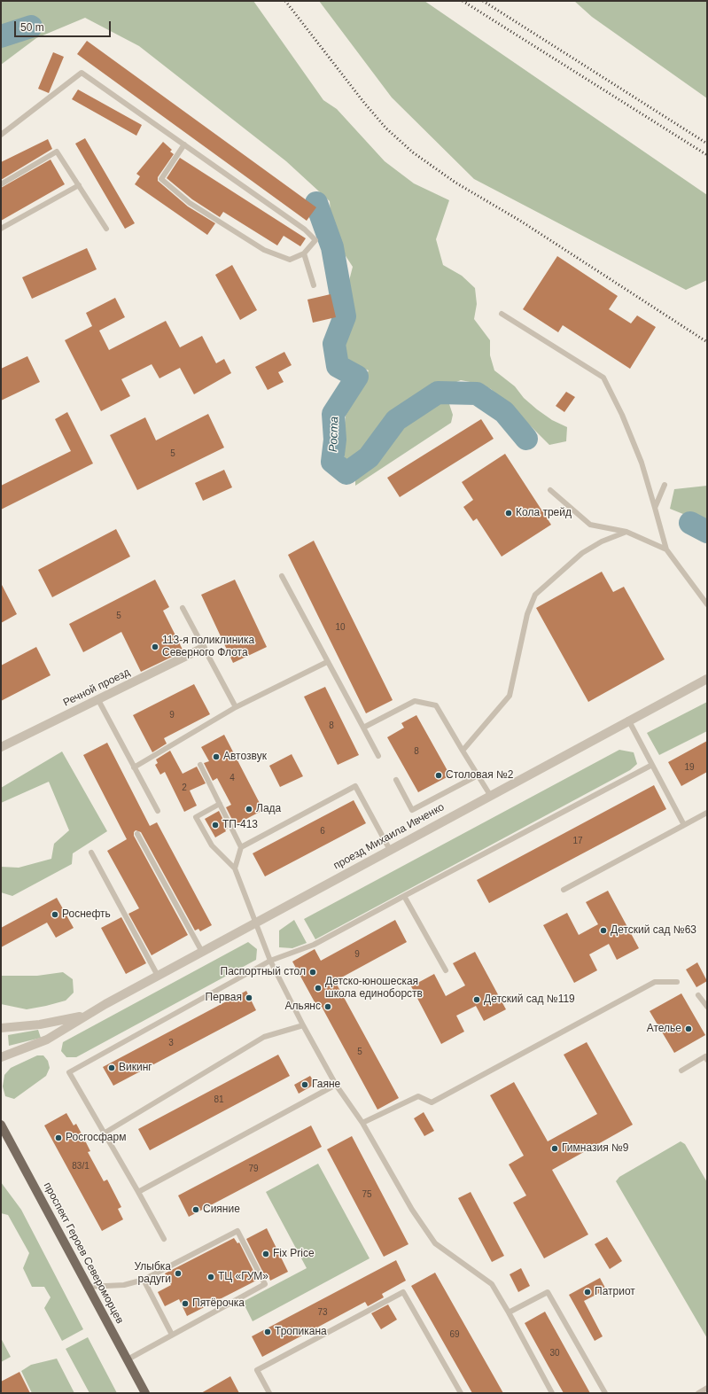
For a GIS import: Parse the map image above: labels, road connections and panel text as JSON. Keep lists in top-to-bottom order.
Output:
{
  "streets": {
    "main road": ["проспект Героев Североморцев"],
    "street": ["Речной проезд", "проезд Михаила Ивченко"]
  },
  "water": ["Роста"],
  "places": [
    "Кола трейд",
    "113-я поликлиника Северного Флота",
    "Автозвук",
    "Столовая №2",
    "Лада",
    "ТП-413",
    "Роснефть",
    "Детский сад №63",
    "Паспортный стол",
    "Детско-юношеская школа единоборств",
    "Первая",
    "Детский сад №119",
    "Альянс",
    "Ателье",
    "Викинг",
    "Гаяне",
    "Росгосфарм",
    "Гимназия №9",
    "Сияние",
    "Fix Price",
    "Улыбка радуги",
    "ТЦ «ГУМ»",
    "Патриот",
    "Пятёрочка",
    "Тропикана"
  ],
  "house_numbers": [
    "5",
    "5",
    "10",
    "9",
    "8",
    "8",
    "19",
    "4",
    "2",
    "6",
    "17",
    "9",
    "3",
    "5",
    "81",
    "83/1",
    "79",
    "75",
    "73",
    "69",
    "30"
  ],
  "scale_bar": "50 m"
}
